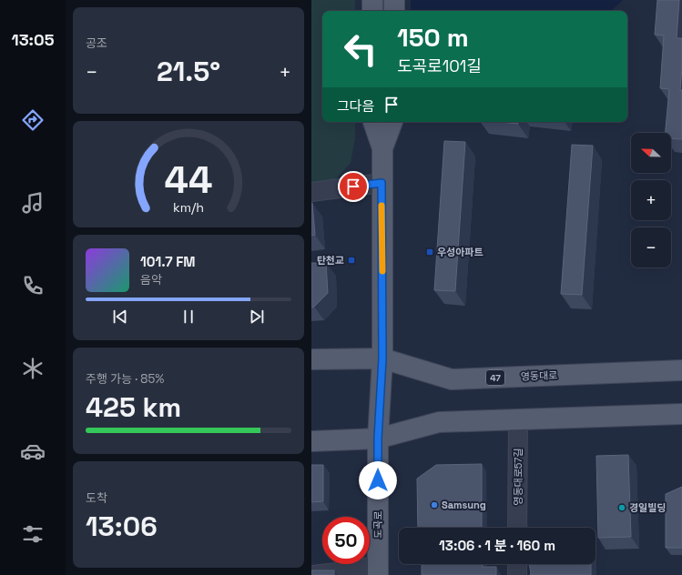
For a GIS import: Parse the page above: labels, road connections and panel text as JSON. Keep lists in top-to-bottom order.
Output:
{
  "streets": {
    "main road": ["영동대로", "47", "도곡로"],
    "street": ["영동대로57길"]
  },
  "crossings": [
    ["영동대로", "도곡로"]
  ],
  "places": {
    "transit": ["우성아파트", "탄천교"],
    "other": ["Samsung", "경일빌딩"]
  },
  "north": "left",
  "page": {
    "tabs": "13:05",
    "tile": [
      "공조",
      ["주행 가능 · 85%", "425 km"],
      ["도착", "13:06"]
    ],
    "turn": ["150 m", "도곡로101길"],
    "heat": ["−", "21.5°", "+"],
    "then": "그다음",
    "map_buttons": ["+", "−"],
    "song": ["101.7 FM", "음악"],
    "limit": "50",
    "trip": "13:06 · 1 분 · 160 m",
    "gauge": ["44", "km/h"]
  }
}
